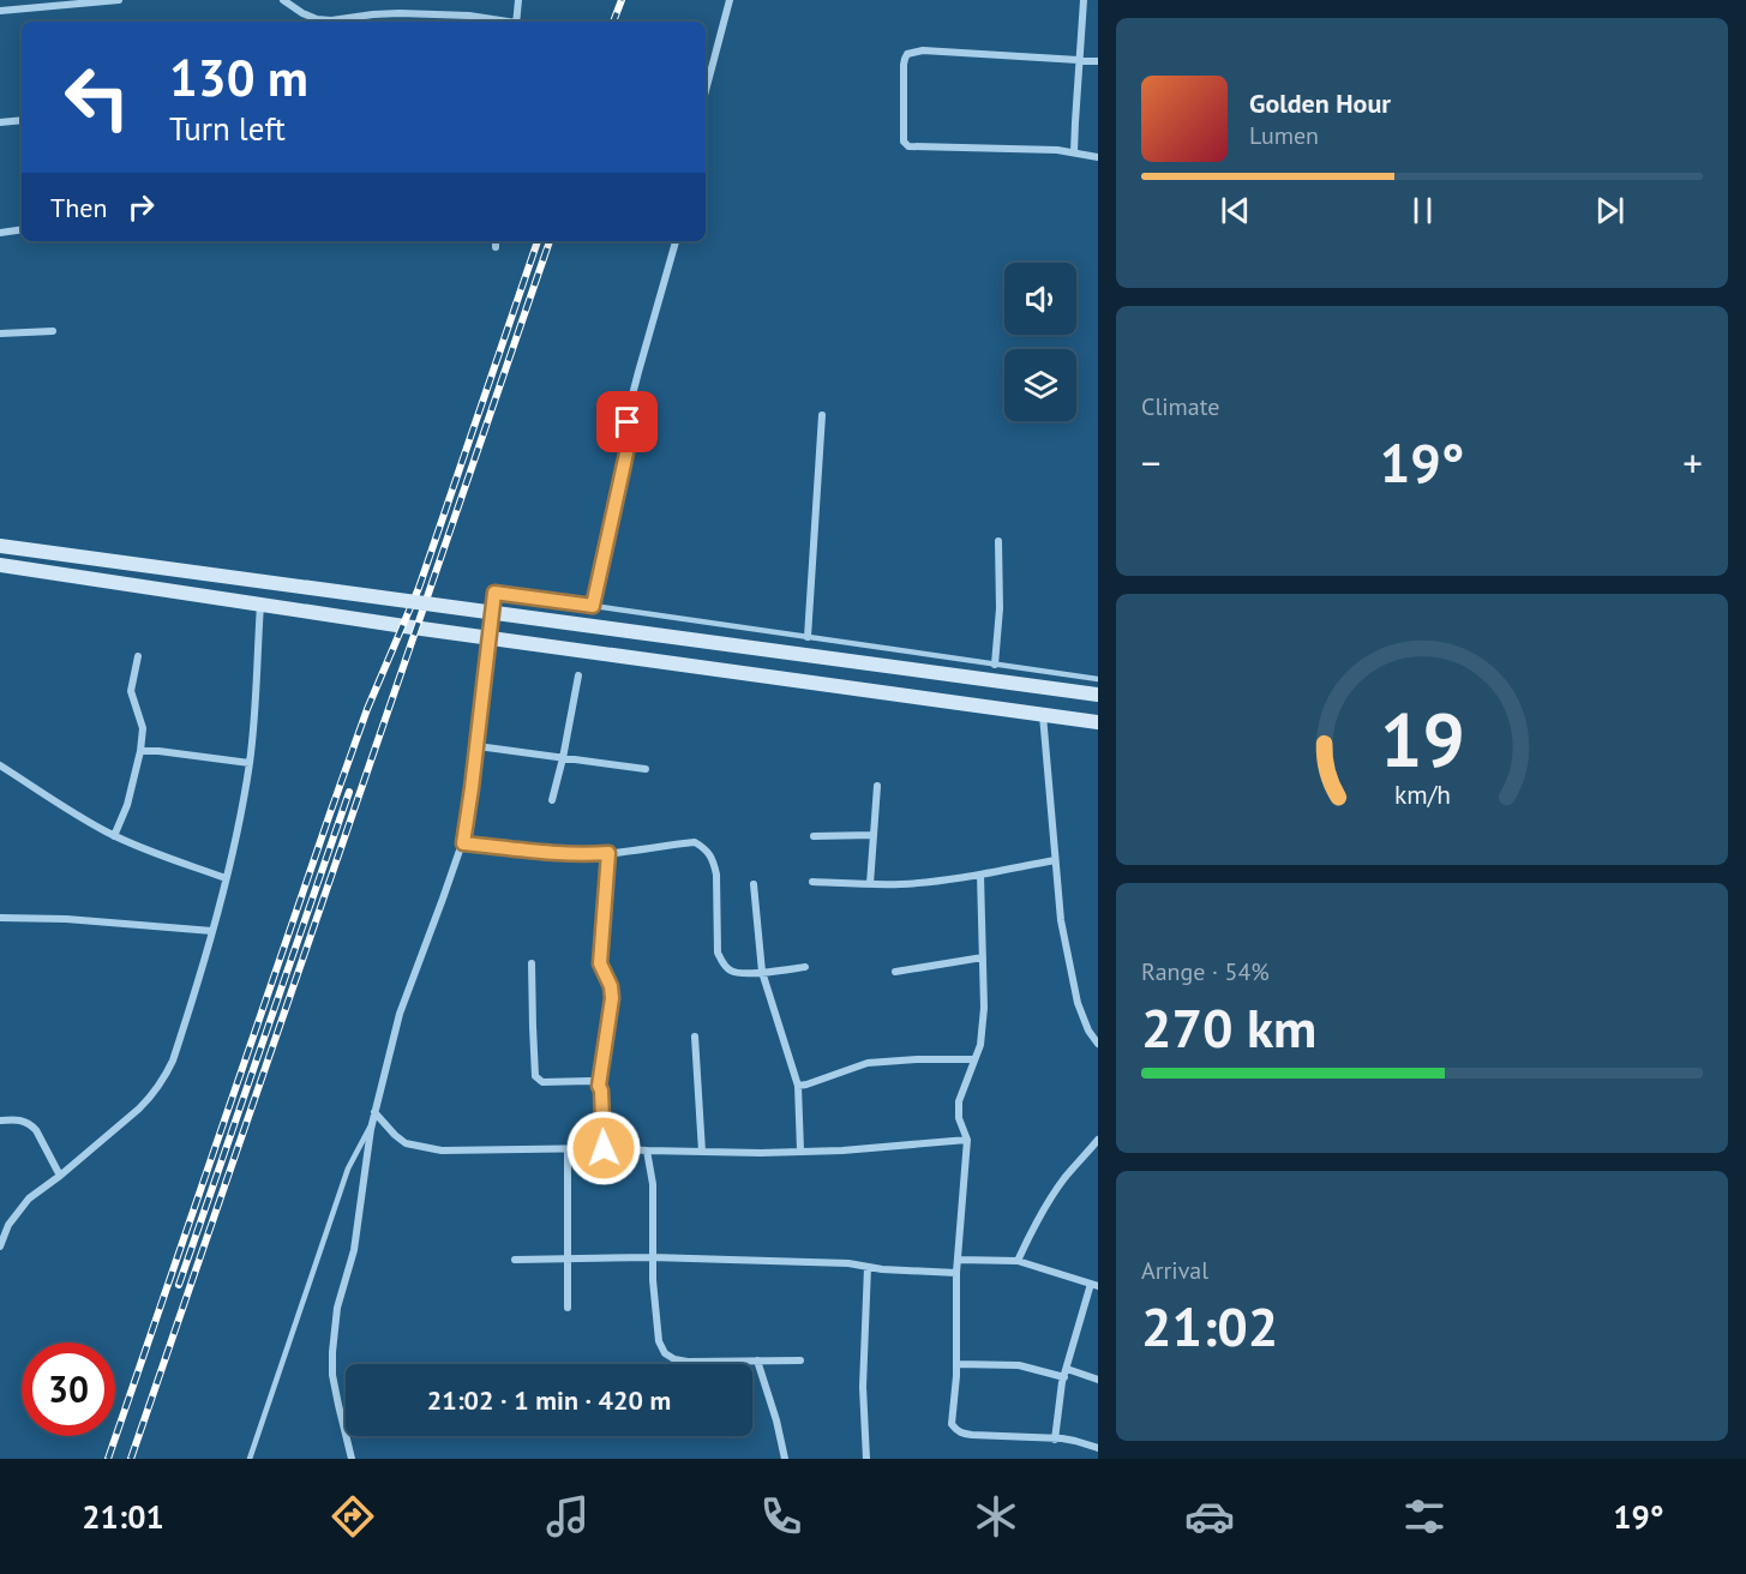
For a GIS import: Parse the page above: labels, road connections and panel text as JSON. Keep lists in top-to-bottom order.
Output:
{
  "page": {
    "turn": ["130 m", "Turn left"],
    "song": ["Golden Hour", "Lumen"],
    "then": "Then",
    "tile": [
      "Climate",
      ["Range · 54%", "270 km"],
      ["Arrival", "21:02"]
    ],
    "heat": ["−", "19°", "+"],
    "limit": "30",
    "trip": "21:02 · 1 min · 420 m",
    "tabs": ["21:01", "19°"],
    "gauge": ["19", "km/h"]
  }
}
